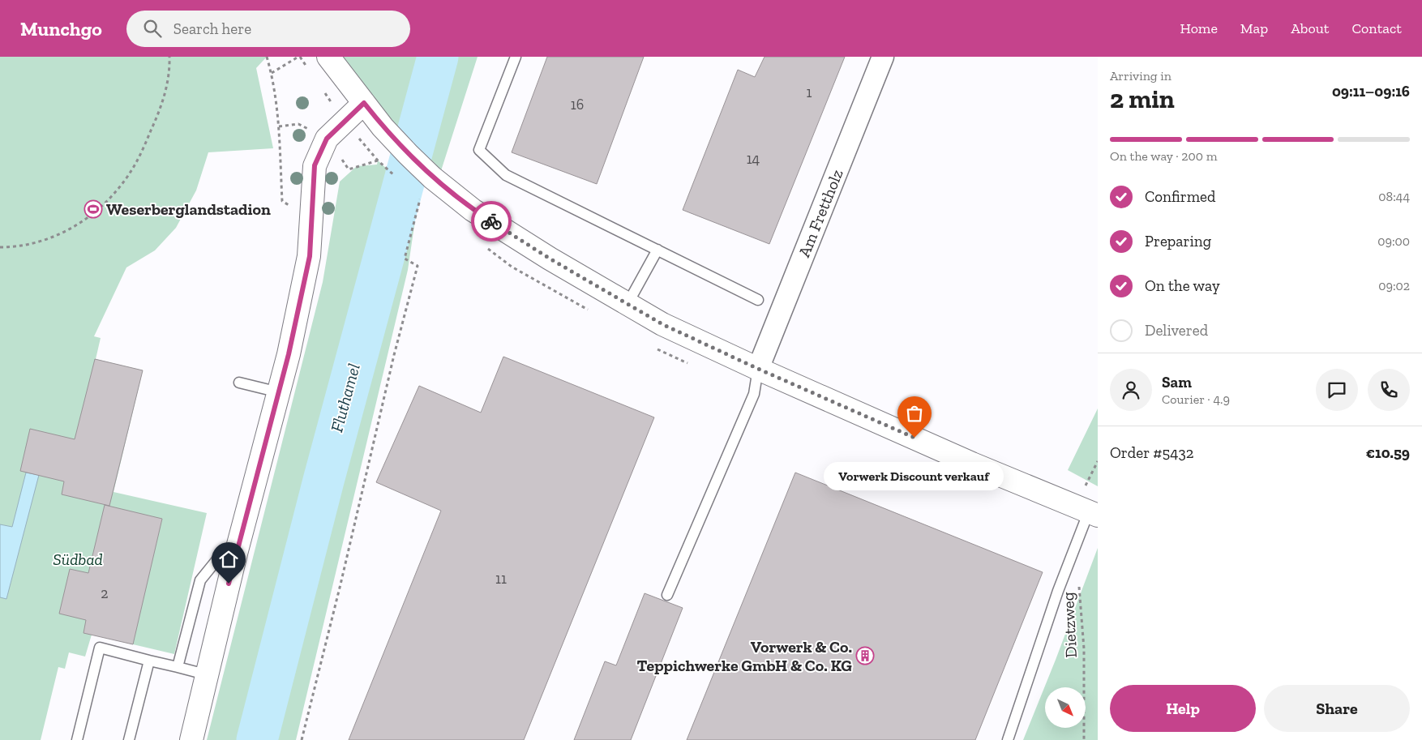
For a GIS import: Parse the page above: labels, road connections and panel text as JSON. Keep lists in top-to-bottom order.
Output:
{
  "streets": {
    "street": ["Am Frettholz"],
    "path": ["Dietzweg"]
  },
  "water": ["Fluthamel"],
  "parks": ["Südbad"],
  "places": {
    "sports": ["Weserberglandstadion"],
    "other": ["Vorwerk Discount verkauf"],
    "building": ["Vorwerk & Co. Teppichwerke GmbH & Co. KG"]
  },
  "house_numbers": [
    "1",
    "16",
    "14",
    "11",
    "2"
  ],
  "north": "bottom right",
  "page": {
    "header": "Munchgo",
    "search": "Search here",
    "nav": [
      "Home",
      "Map",
      "About",
      "Contact"
    ],
    "heading": ["2 min", "Arriving in", "09:11–09:16"],
    "panel": [
      "Sam",
      "Courier · 4.9",
      "Order #5432",
      "€10.59"
    ],
    "bar": "On the way · 200 m",
    "list": [
      ["Confirmed", "08:44"],
      ["Preparing", "09:00"],
      ["On the way", "09:02"],
      "Delivered"
    ],
    "bubble": "Vorwerk Discount verkauf",
    "buttons": ["Help", "Share"]
  }
}
